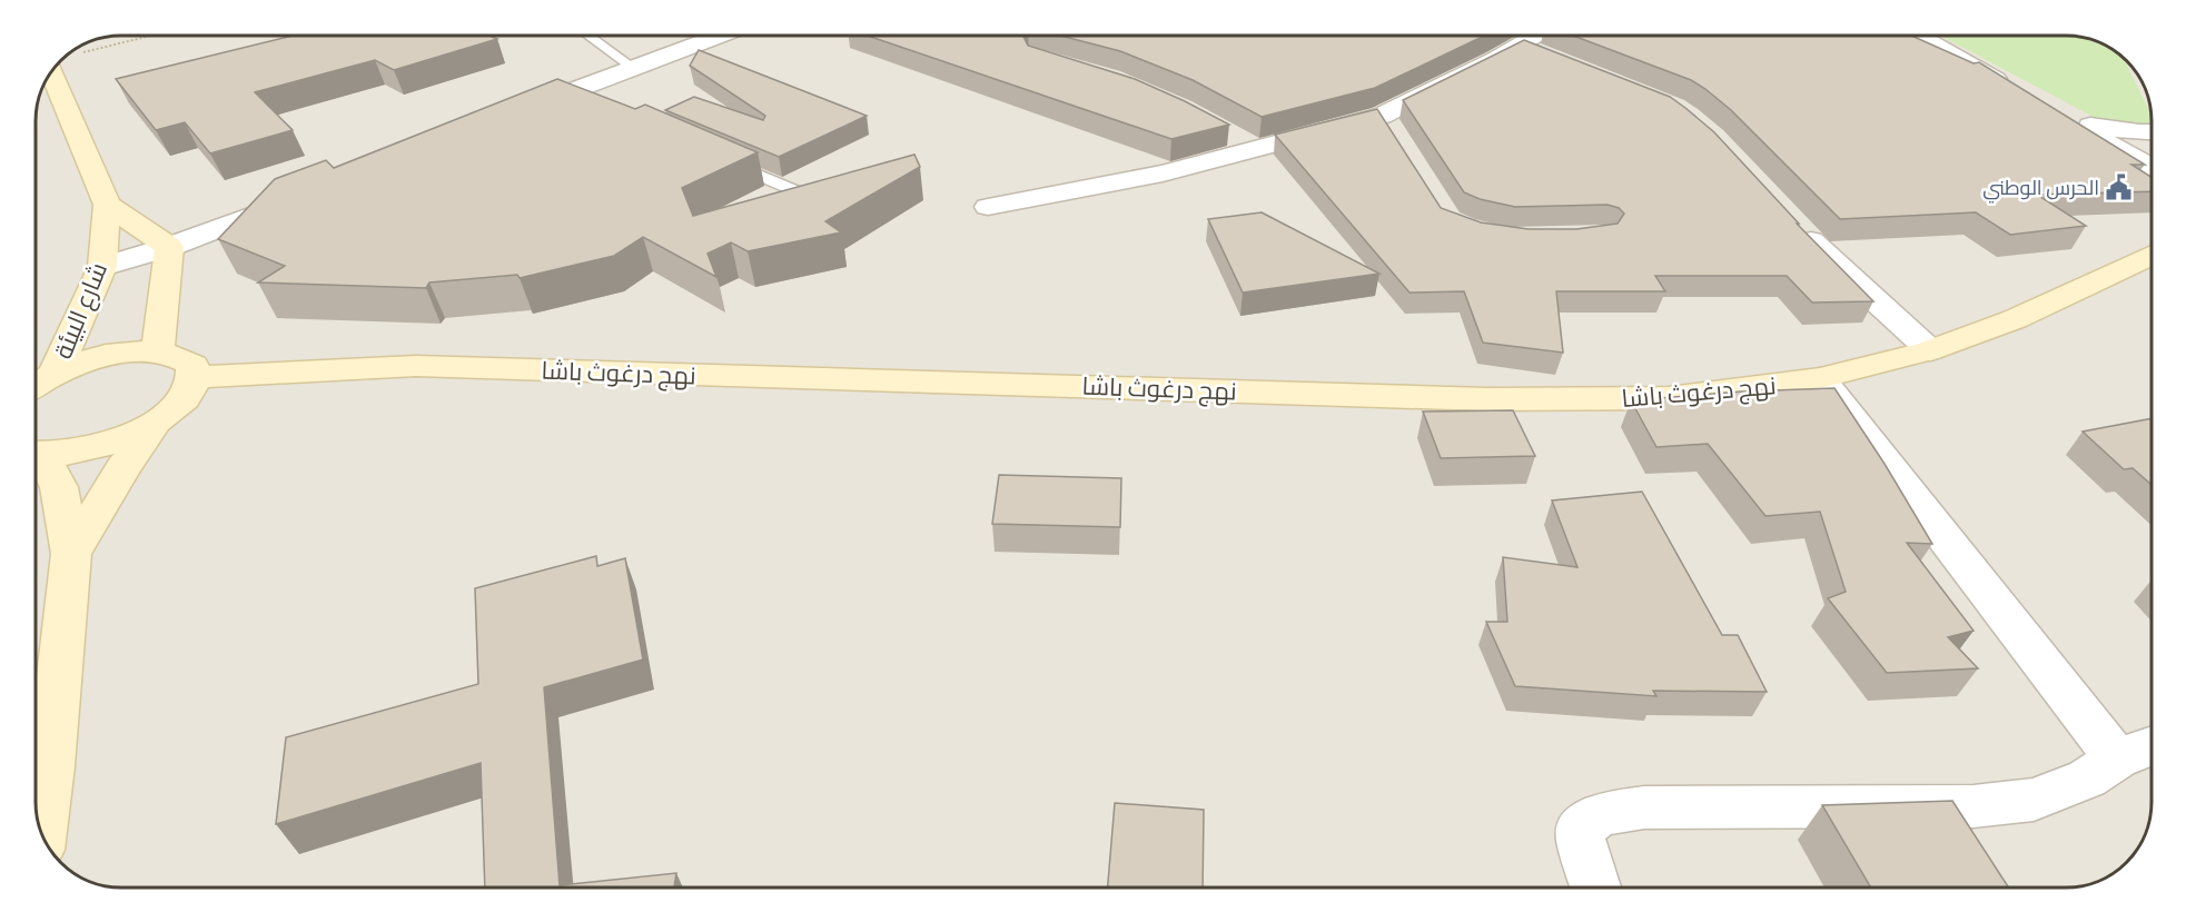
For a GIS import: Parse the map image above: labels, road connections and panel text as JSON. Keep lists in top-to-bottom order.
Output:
{
  "streets": {
    "main road": ["شارع البيئة", "نهج درغوث باشا"]
  },
  "places": {
    "public building": ["الحرس الوطني"]
  }
}
